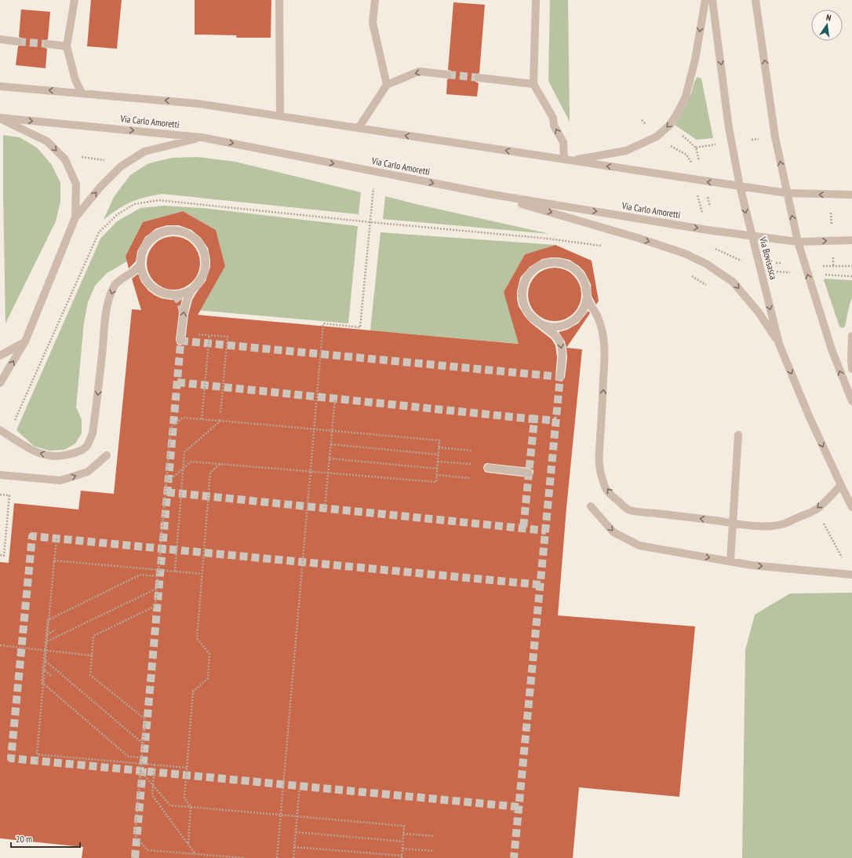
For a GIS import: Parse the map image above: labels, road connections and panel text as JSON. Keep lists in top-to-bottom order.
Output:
{
  "streets": {
    "street": ["Via Carlo Amoretti", "Via Bovisasca"]
  },
  "crossings": [
    ["Via Carlo Amoretti", "Via Bovisasca"]
  ],
  "scale_bar": "20 m",
  "north": "top"
}
